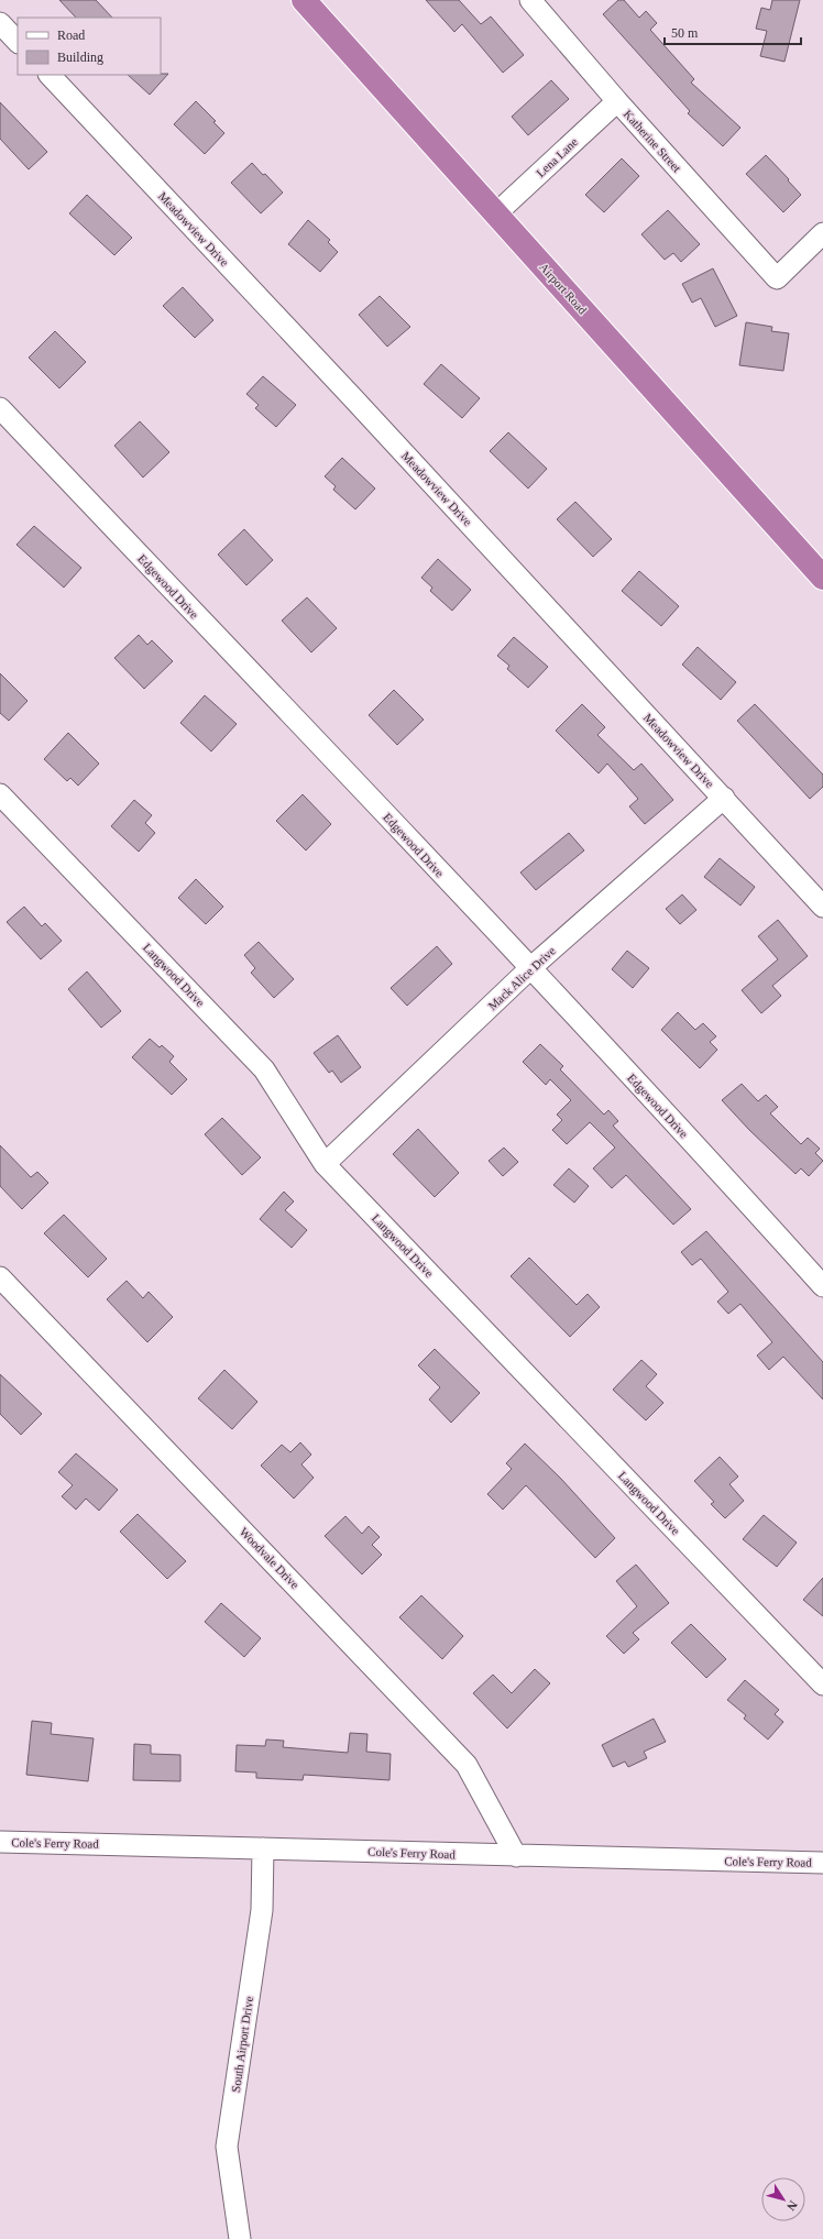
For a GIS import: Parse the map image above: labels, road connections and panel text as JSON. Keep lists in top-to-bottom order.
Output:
{
  "streets": {
    "highway": ["Airport Road"],
    "street": [
      "Katherine Street",
      "Lena Lane",
      "Meadowview Drive",
      "Edgewood Drive",
      "Langwood Drive",
      "Mack Alice Drive",
      "Woodvale Drive",
      "Cole's Ferry Road",
      "South Airport Drive"
    ]
  },
  "crossings": [
    ["Katherine Street", "Lena Lane"],
    ["Lena Lane", "Airport Road"],
    ["Meadowview Drive", "Mack Alice Drive"],
    ["Edgewood Drive", "Mack Alice Drive"],
    ["Langwood Drive", "Mack Alice Drive"],
    ["Woodvale Drive", "Cole's Ferry Road"],
    ["Cole's Ferry Road", "South Airport Drive"]
  ],
  "legend": ["Road", "Building"],
  "scale_bar": "50 m",
  "north": "bottom right"
}
